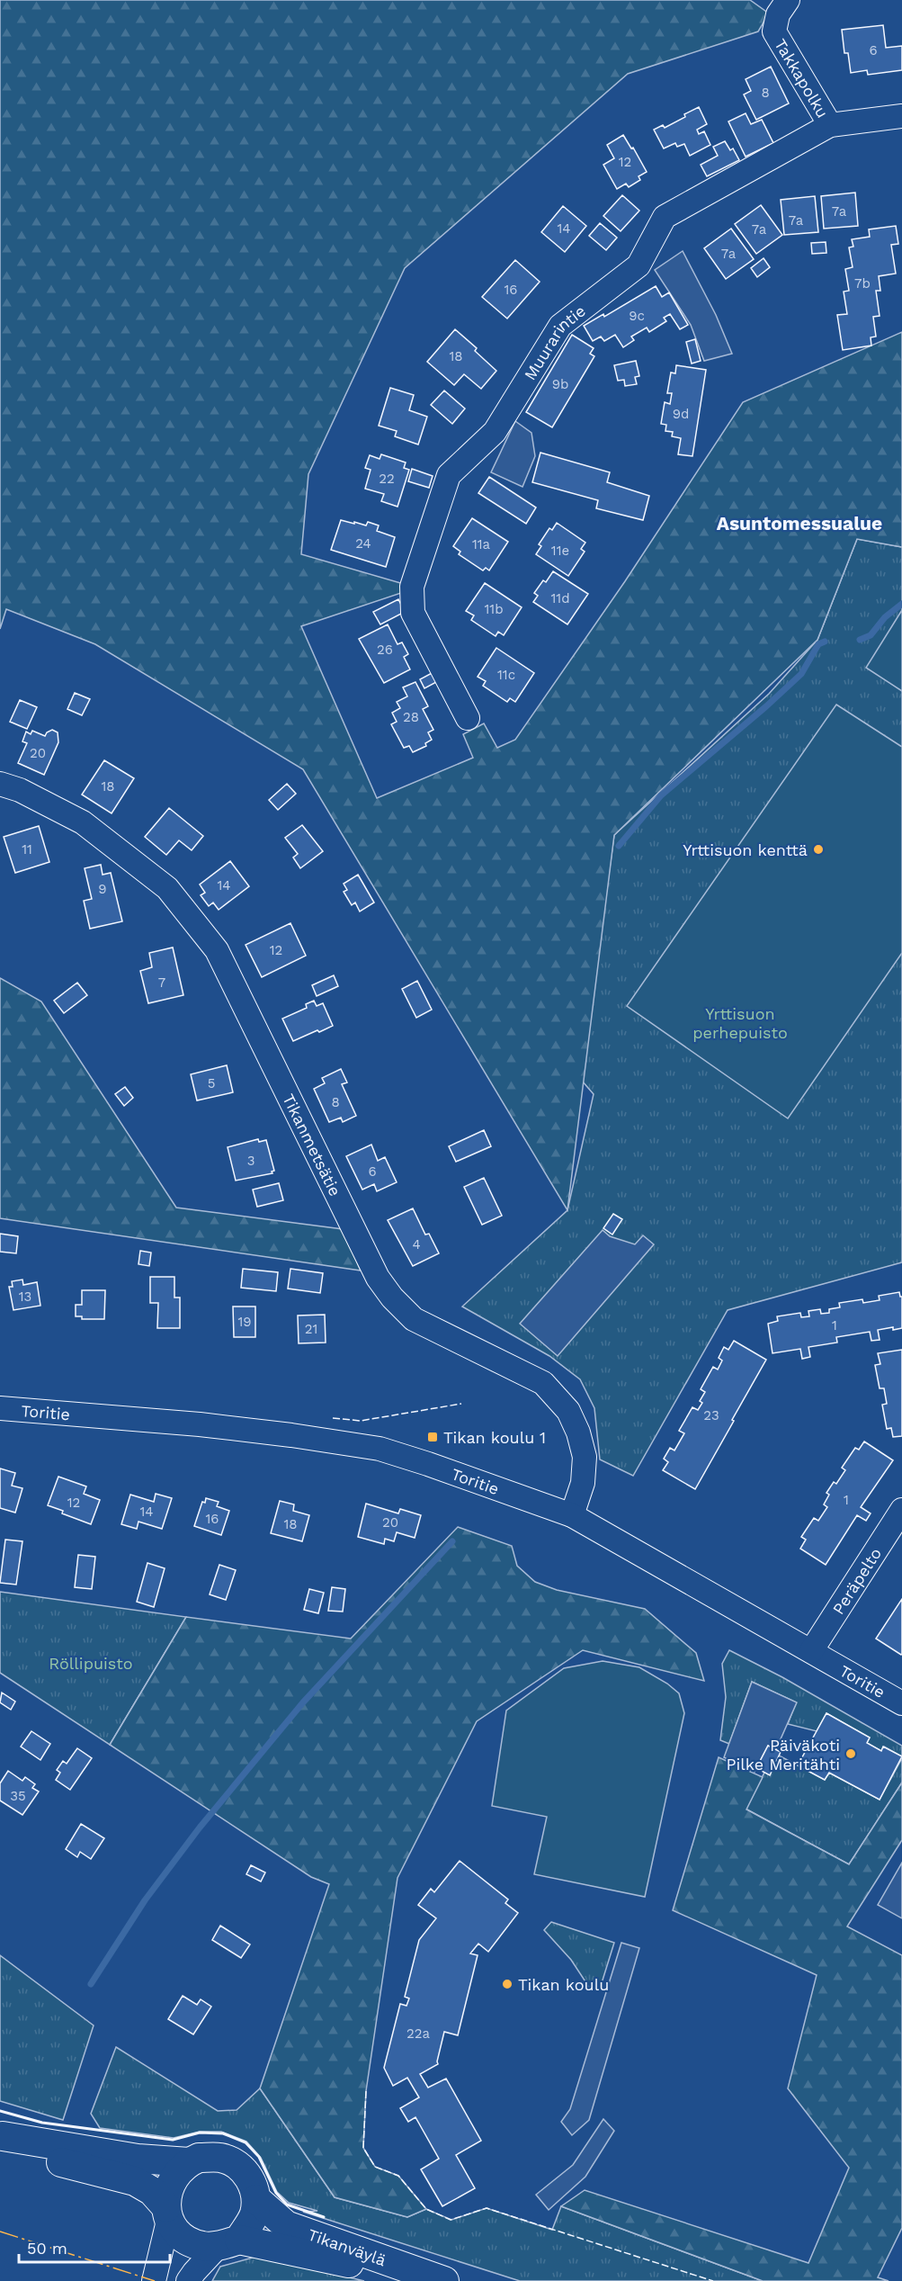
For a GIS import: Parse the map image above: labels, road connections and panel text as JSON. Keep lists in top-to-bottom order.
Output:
{
  "streets": {
    "main road": ["Tikanväylä"],
    "street": [
      "Takkapolku",
      "Muurarintie",
      "Tikanmetsätie",
      "Toritie",
      "Peräpelto"
    ]
  },
  "crossings": [
    ["Takkapolku", "Muurarintie"],
    ["Tikanmetsätie", "Toritie"],
    ["Toritie", "Peräpelto"]
  ],
  "districts": ["Asuntomessualue"],
  "parks": ["Yrttisuon perhepuisto", "Röllipuisto"],
  "places": {
    "other": ["Yrttisuon kenttä", "Päiväkoti Pilke Meritähti", "Tikan koulu"],
    "transit": ["Tikan koulu 1"]
  },
  "house_numbers": [
    "6",
    "8",
    "12",
    "7a",
    "7a",
    "14",
    "7a",
    "7a",
    "7b",
    "16",
    "9c",
    "18",
    "9b",
    "9d",
    "22",
    "24",
    "11a",
    "11e",
    "11d",
    "11b",
    "26",
    "11c",
    "28",
    "20",
    "18",
    "11",
    "14",
    "9",
    "12",
    "7",
    "5",
    "8",
    "3",
    "6",
    "4",
    "13",
    "19",
    "1",
    "21",
    "23",
    "1",
    "12",
    "14",
    "16",
    "20",
    "18",
    "35",
    "22a"
  ],
  "scale_bar": "50 m"
}
